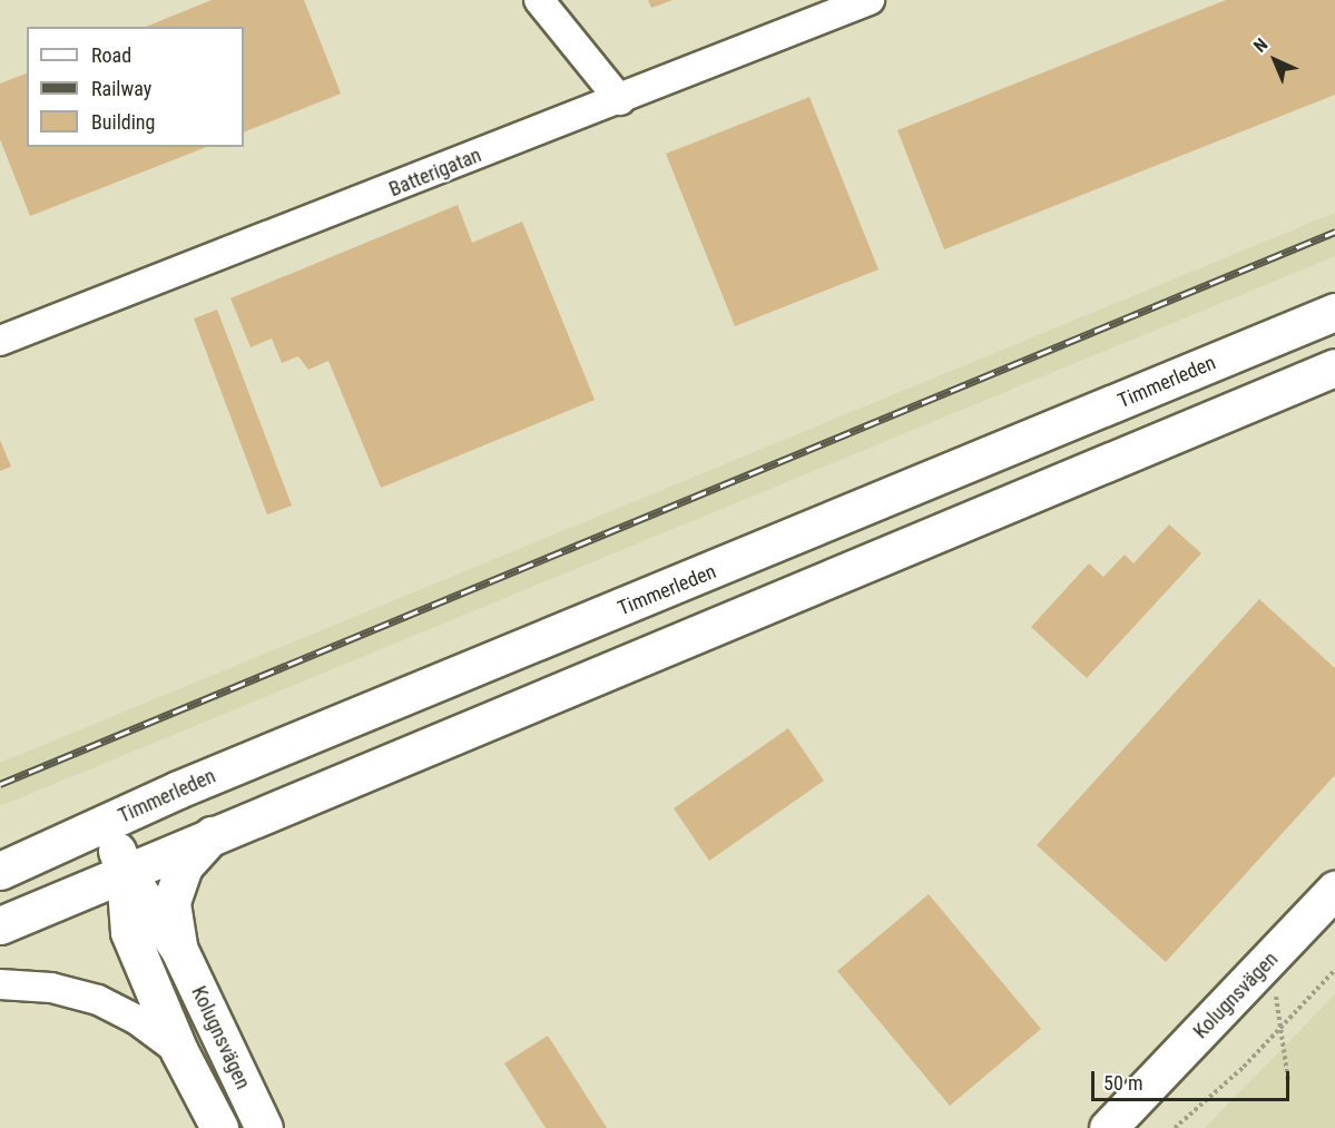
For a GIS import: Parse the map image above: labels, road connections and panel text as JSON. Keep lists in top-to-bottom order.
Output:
{
  "streets": {
    "main road": ["Timmerleden", "Kolugnsvägen"],
    "street": ["Batterigatan"]
  },
  "crossings": [
    ["Timmerleden", "Kolugnsvägen"]
  ],
  "legend": ["Road", "Railway", "Building"],
  "scale_bar": "50 m",
  "north": "top left"
}
